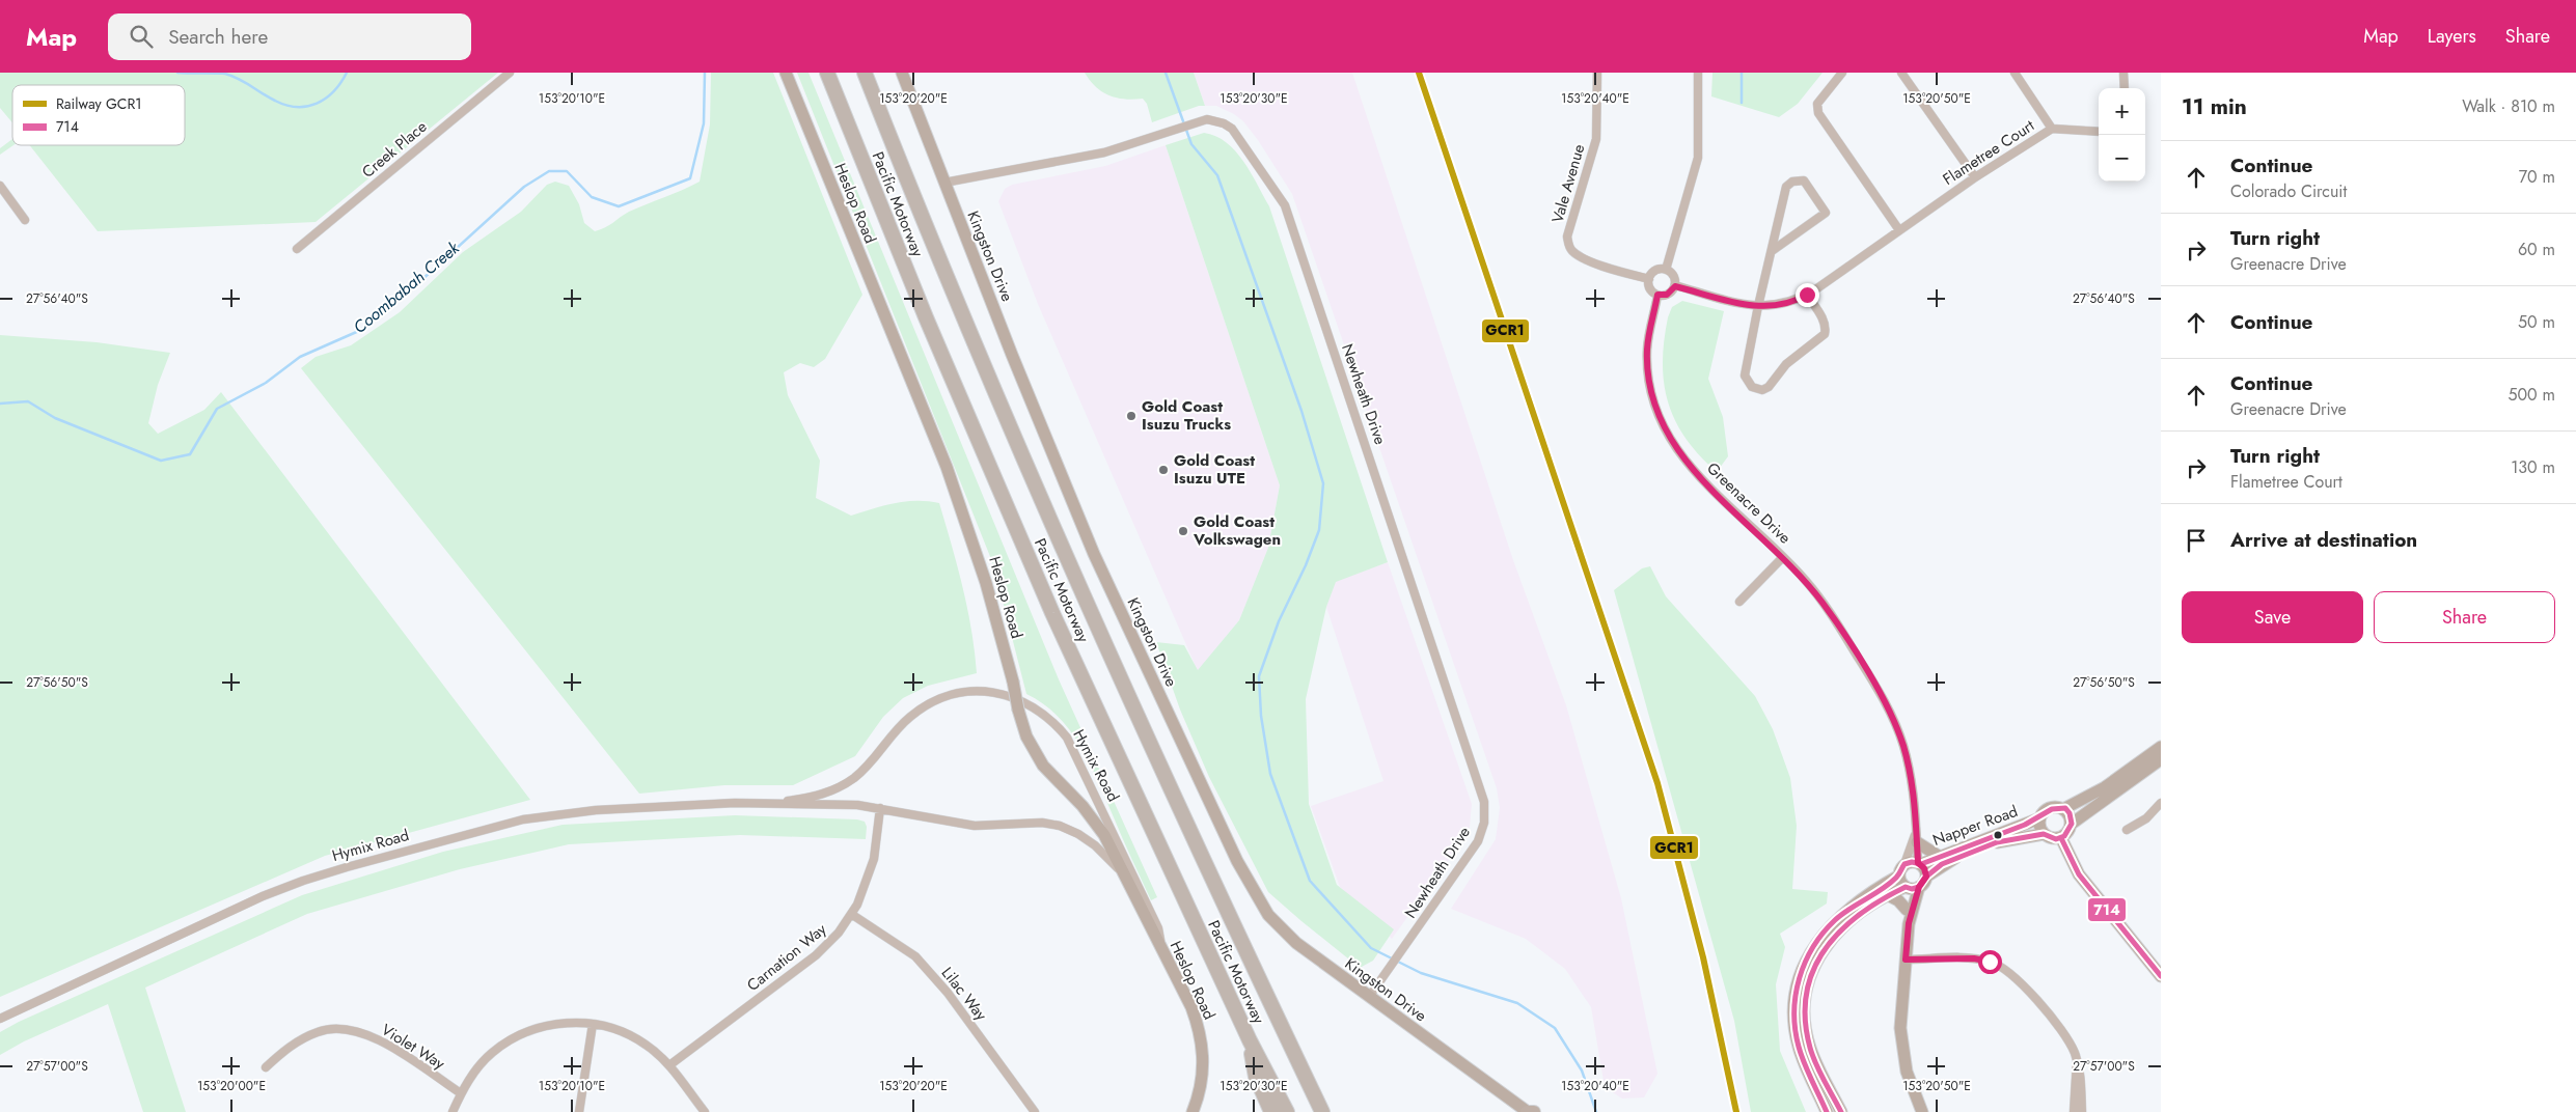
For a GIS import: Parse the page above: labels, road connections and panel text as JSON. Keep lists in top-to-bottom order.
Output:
{
  "streets": {
    "highway": ["Pacific Motorway"],
    "street": [
      "Creek Place",
      "Flametree Court",
      "Vale Avenue",
      "Heslop Road",
      "Kingston Drive",
      "Newheath Drive",
      "Greenacre Drive",
      "Hymix Road",
      "Napper Road",
      "Carnation Way",
      "Lilac Way",
      "Violet Way"
    ]
  },
  "crossings": [
    ["Flametree Court", "Vale Avenue"],
    ["Flametree Court", "Greenacre Drive"],
    ["Vale Avenue", "Greenacre Drive"],
    ["Heslop Road", "Hymix Road"],
    ["Kingston Drive", "Newheath Drive"],
    ["Greenacre Drive", "Napper Road"],
    ["Hymix Road", "Carnation Way"],
    ["Carnation Way", "Lilac Way"]
  ],
  "water": ["Coombabah Creek"],
  "places": ["Gold Coast Isuzu Trucks", "Gold Coast Isuzu UTE", "Gold Coast Volkswagen"],
  "lines": ["rail line GCR1", "transit line 714"],
  "legend": ["Railway GCR1", "714"],
  "page": {
    "header": "Map",
    "search": "Search here",
    "nav": ["Map", "Layers", "Share"],
    "heading": ["11 min", "Walk · 810 m"],
    "map_buttons": ["+", "−"],
    "list": [
      ["Continue", "Colorado Circuit", "70 m"],
      ["Turn right", "Greenacre Drive", "60 m"],
      ["Continue", "50 m"],
      ["Continue", "Greenacre Drive", "500 m"],
      ["Turn right", "Flametree Court", "130 m"],
      "Arrive at destination"
    ],
    "buttons": ["Save", "Share"]
  },
  "coordinates": [
    "153°20'10\"E",
    "153°20'20\"E",
    "153°20'30\"E",
    "153°20'40\"E",
    "153°20'50\"E",
    "27°56'40\"S",
    "27°56'50\"S",
    "27°57'00\"S",
    "153°20'00\"E"
  ]
}
